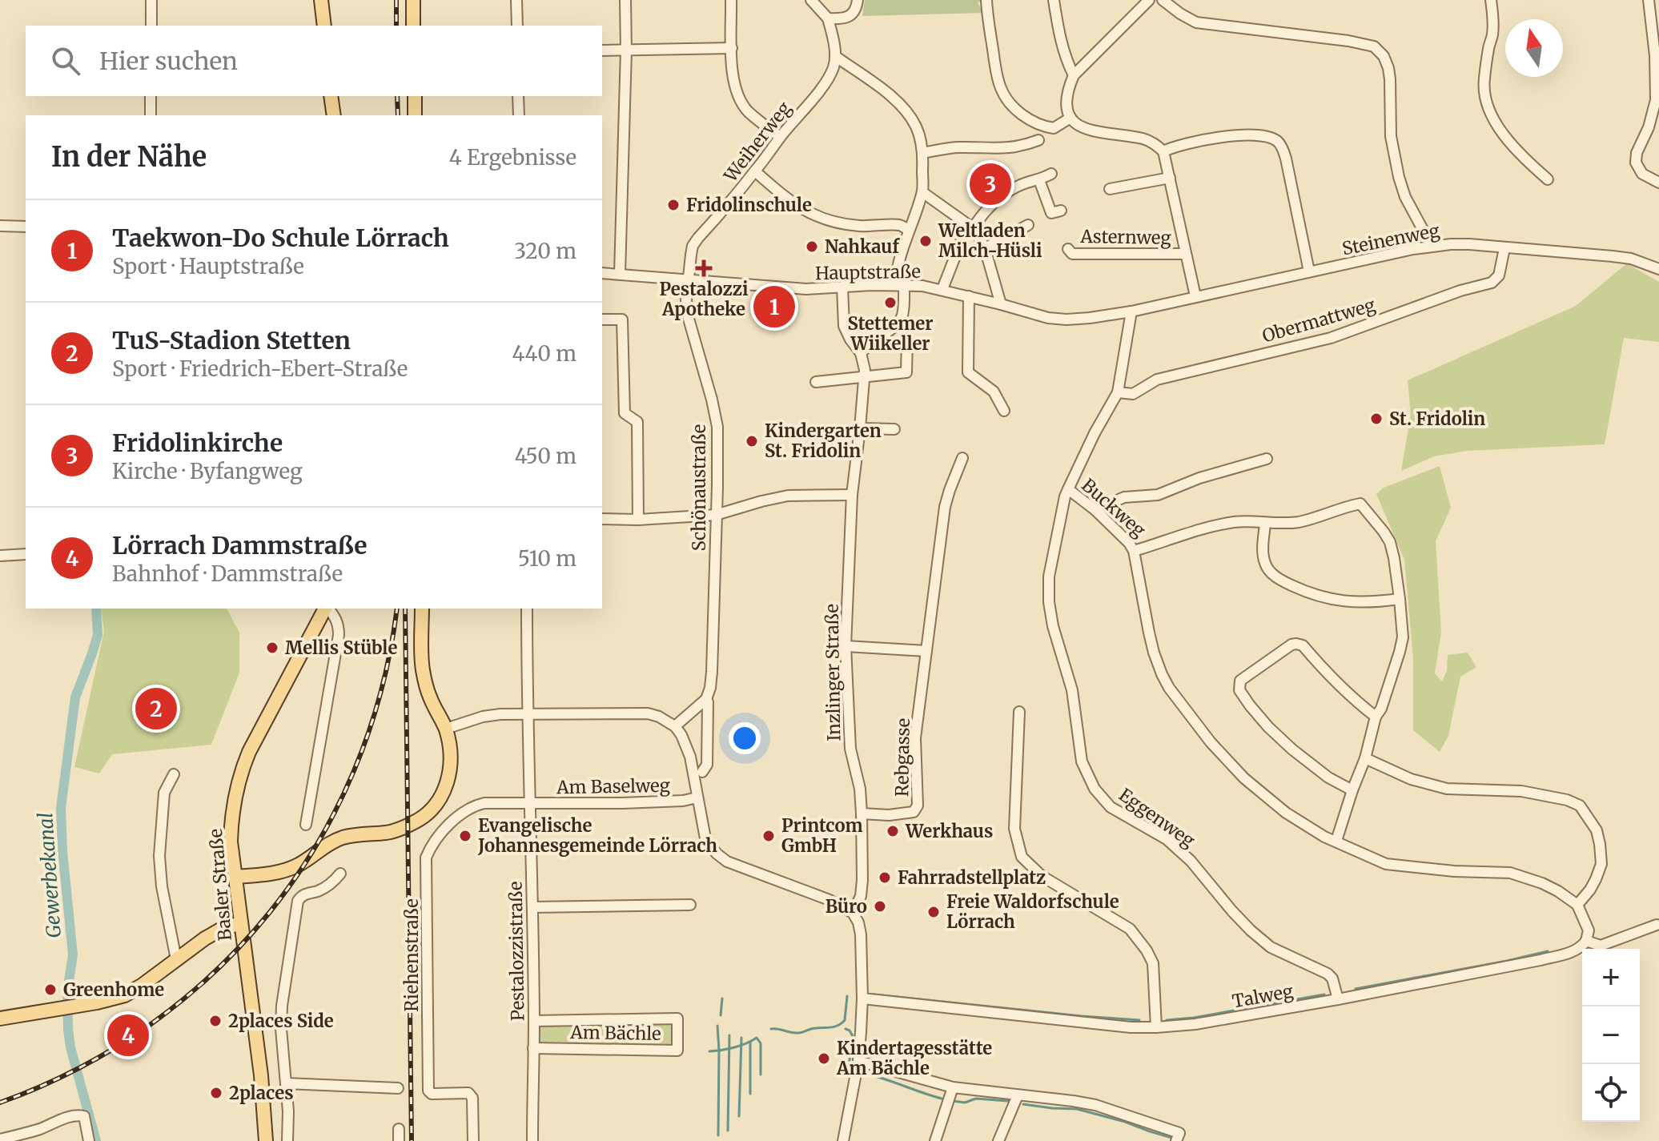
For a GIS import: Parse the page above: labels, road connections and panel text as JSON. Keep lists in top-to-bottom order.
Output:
{
  "streets": {
    "main road": ["Basler Straße"],
    "street": [
      "Weiherweg",
      "Asternweg",
      "Steinenweg",
      "Hauptstraße",
      "Obermattweg",
      "Schönaustraße",
      "Buckweg",
      "Inzlinger Straße",
      "Rebgasse",
      "Am Baselweg",
      "Eggenweg",
      "Pestalozzistraße",
      "Riehenstraße",
      "Talweg",
      "Am Bächle"
    ]
  },
  "crossings": [
    ["Weiherweg", "Hauptstraße"],
    ["Weiherweg", "Schönaustraße"],
    ["Steinenweg", "Hauptstraße"],
    ["Steinenweg", "Obermattweg"],
    ["Steinenweg", "Buckweg"],
    ["Hauptstraße", "Schönaustraße"],
    ["Hauptstraße", "Buckweg"],
    ["Hauptstraße", "Inzlinger Straße"],
    ["Obermattweg", "Buckweg"],
    ["Buckweg", "Eggenweg"],
    ["Inzlinger Straße", "Rebgasse"],
    ["Am Baselweg", "Pestalozzistraße"],
    ["Am Baselweg", "Riehenstraße"],
    ["Eggenweg", "Talweg"],
    ["Pestalozzistraße", "Riehenstraße"],
    ["Pestalozzistraße", "Am Bächle"]
  ],
  "water": ["Gewerbekanal"],
  "places": {
    "other": [
      "Fridolinschule",
      "Weltladen Milch-Hüsli",
      "Nahkauf",
      "Stettemer Wiikeller",
      "St. Fridolin",
      "Kindergarten St. Fridolin",
      "Mellis Stüble",
      "Werkhaus",
      "Evangelische Johannesgemeinde Lörrach",
      "Printcom GmbH",
      "Fahrradstellplatz",
      "Büro",
      "Freie Waldorfschule Lörrach",
      "Greenhome",
      "2places Side",
      "Kindertagesstätte Am Bächle",
      "2places"
    ],
    "health": ["Pestalozzi Apotheke"]
  },
  "north": "top",
  "page": {
    "search": "Hier suchen",
    "heading": ["In der Nähe", "4 Ergebnisse"],
    "pins": [
      "3",
      "1",
      "2",
      "4"
    ],
    "list": [
      {
        "mark": "1",
        "name": "Taekwon-Do Schule Lörrach",
        "note": "Sport · Hauptstraße",
        "value": "320 m"
      },
      {
        "mark": "2",
        "name": "TuS-Stadion Stetten",
        "note": "Sport · Friedrich-Ebert-Straße",
        "value": "440 m"
      },
      {
        "mark": "3",
        "name": "Fridolinkirche",
        "note": "Kirche · Byfangweg",
        "value": "450 m"
      },
      {
        "mark": "4",
        "name": "Lörrach Dammstraße",
        "note": "Bahnhof · Dammstraße",
        "value": "510 m"
      }
    ],
    "map_buttons": ["+", "−"]
  }
}
